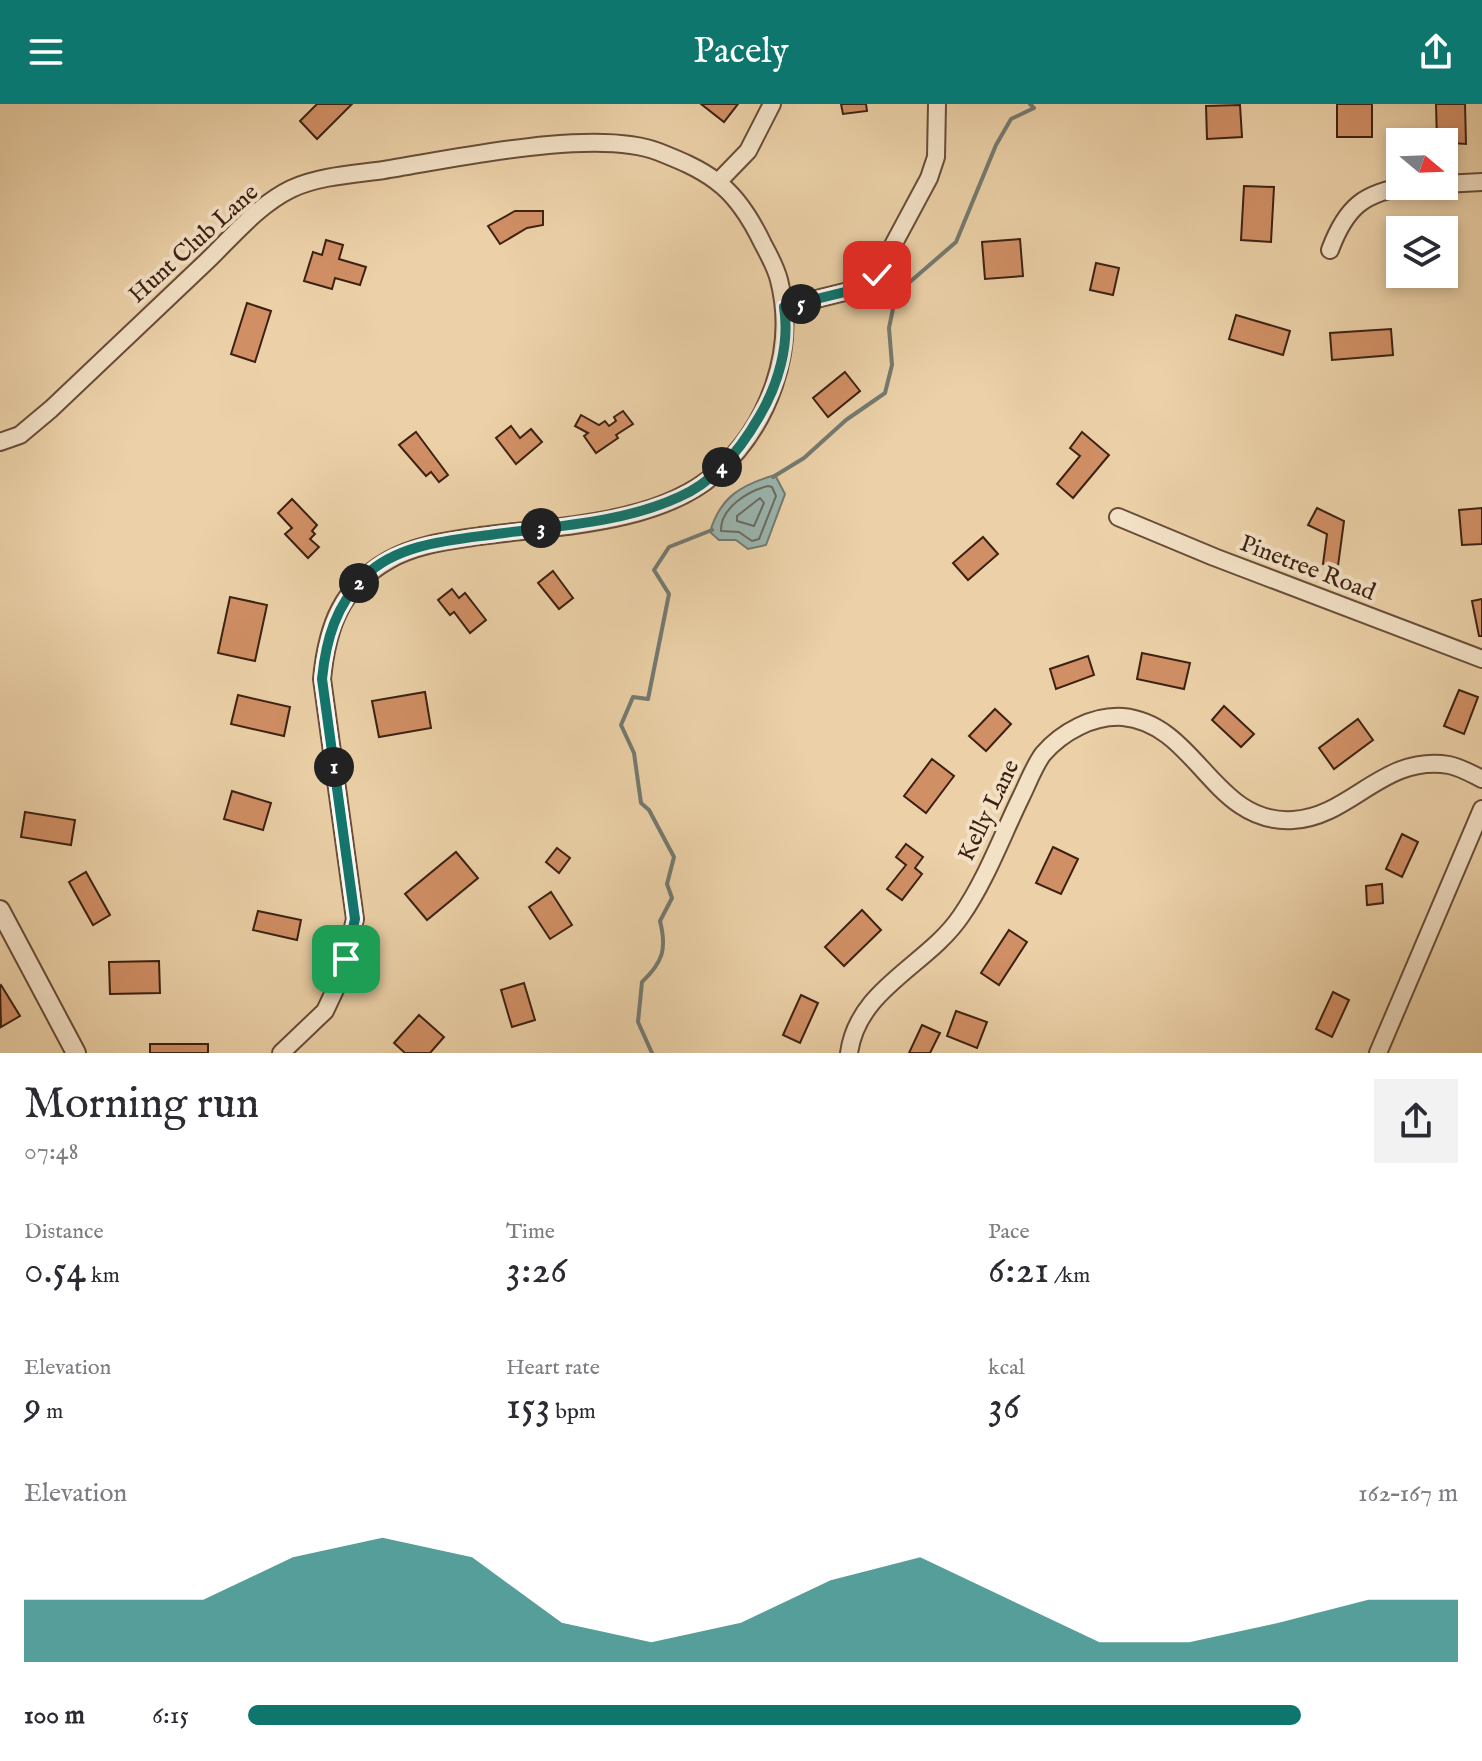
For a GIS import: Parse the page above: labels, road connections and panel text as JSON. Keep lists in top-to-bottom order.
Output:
{
  "streets": {
    "street": ["Hunt Club Lane", "Pinetree Road", "Kelly Lane"]
  },
  "north": "right",
  "page": {
    "header": "Pacely",
    "pins": [
      "5",
      "4",
      "3",
      "2",
      "1"
    ],
    "heading": ["Morning run", "07:48"],
    "stats": [
      ["Distance", "0.54 km"],
      ["Time", "3:26"],
      ["Pace", "6:21 /km"],
      ["Elevation", "9 m"],
      ["Heart rate", "153 bpm"],
      ["kcal", "36"]
    ],
    "chart": ["Elevation", "162–167 m"],
    "list": [
      {
        "name": "100 m",
        "note": "6:15"
      }
    ]
  }
}
